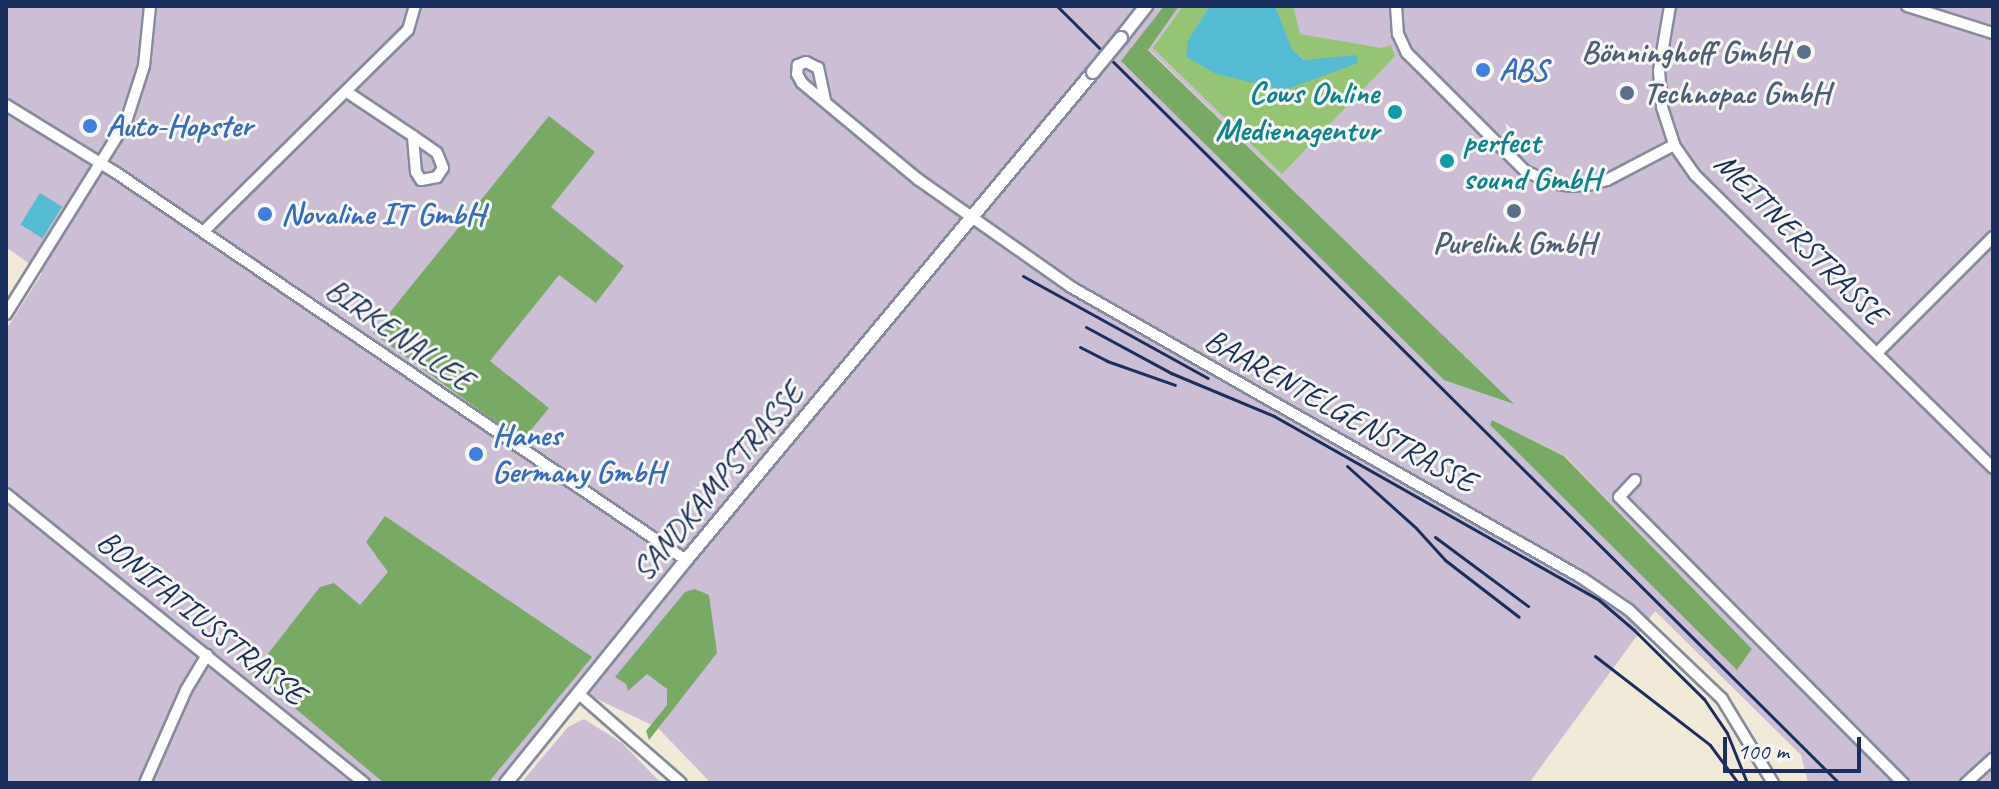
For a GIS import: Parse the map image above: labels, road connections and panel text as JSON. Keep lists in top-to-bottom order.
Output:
{
  "streets": {
    "street": [
      "MEITNERSTRASSE",
      "BIRKENALLEE",
      "BAARENTELGENSTRASSE",
      "SANDKAMPSTRASSE",
      "BONIFATIUSSTRASSE"
    ]
  },
  "crossings": [
    ["BIRKENALLEE", "SANDKAMPSTRASSE"],
    ["BAARENTELGENSTRASSE", "SANDKAMPSTRASSE"]
  ],
  "places": [
    "Bönninghoff GmbH",
    "ABS",
    "Technopac GmbH",
    "Cows Online Medienagentur",
    "Auto-Hopster",
    "perfect sound GmbH",
    "Purelink GmbH",
    "Novaline IT GmbH",
    "Hanes Germany GmbH"
  ],
  "scale_bar": "100 m"
}
